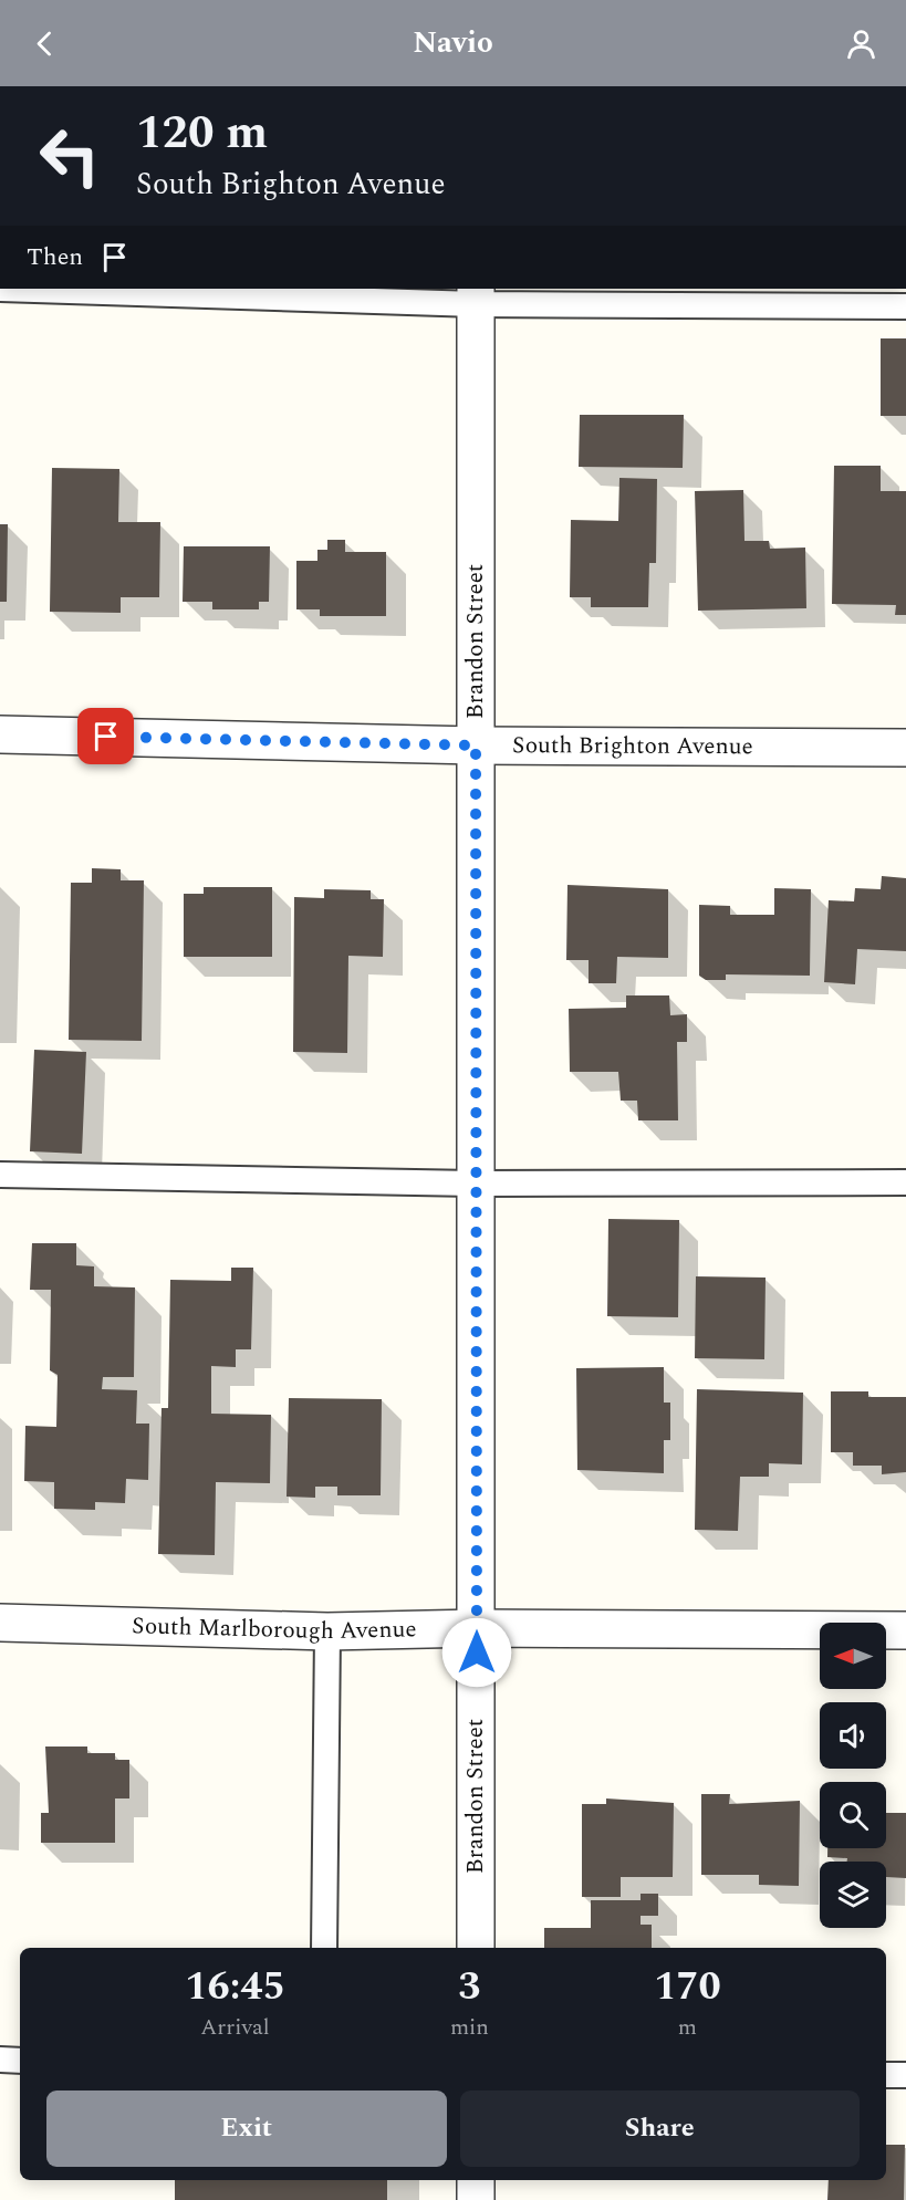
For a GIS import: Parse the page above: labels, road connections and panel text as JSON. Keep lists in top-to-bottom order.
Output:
{
  "streets": {
    "street": ["Brandon Street", "South Brighton Avenue", "South Marlborough Avenue"]
  },
  "crossings": [
    ["Brandon Street", "South Brighton Avenue"],
    ["Brandon Street", "South Marlborough Avenue"]
  ],
  "north": "left",
  "page": {
    "header": "Navio",
    "turn": ["120 m", "South Brighton Avenue"],
    "then": "Then",
    "eta": [
      "16:45",
      "Arrival",
      "3",
      "min",
      "170",
      "m"
    ],
    "buttons": ["Exit", "Share"]
  }
}
